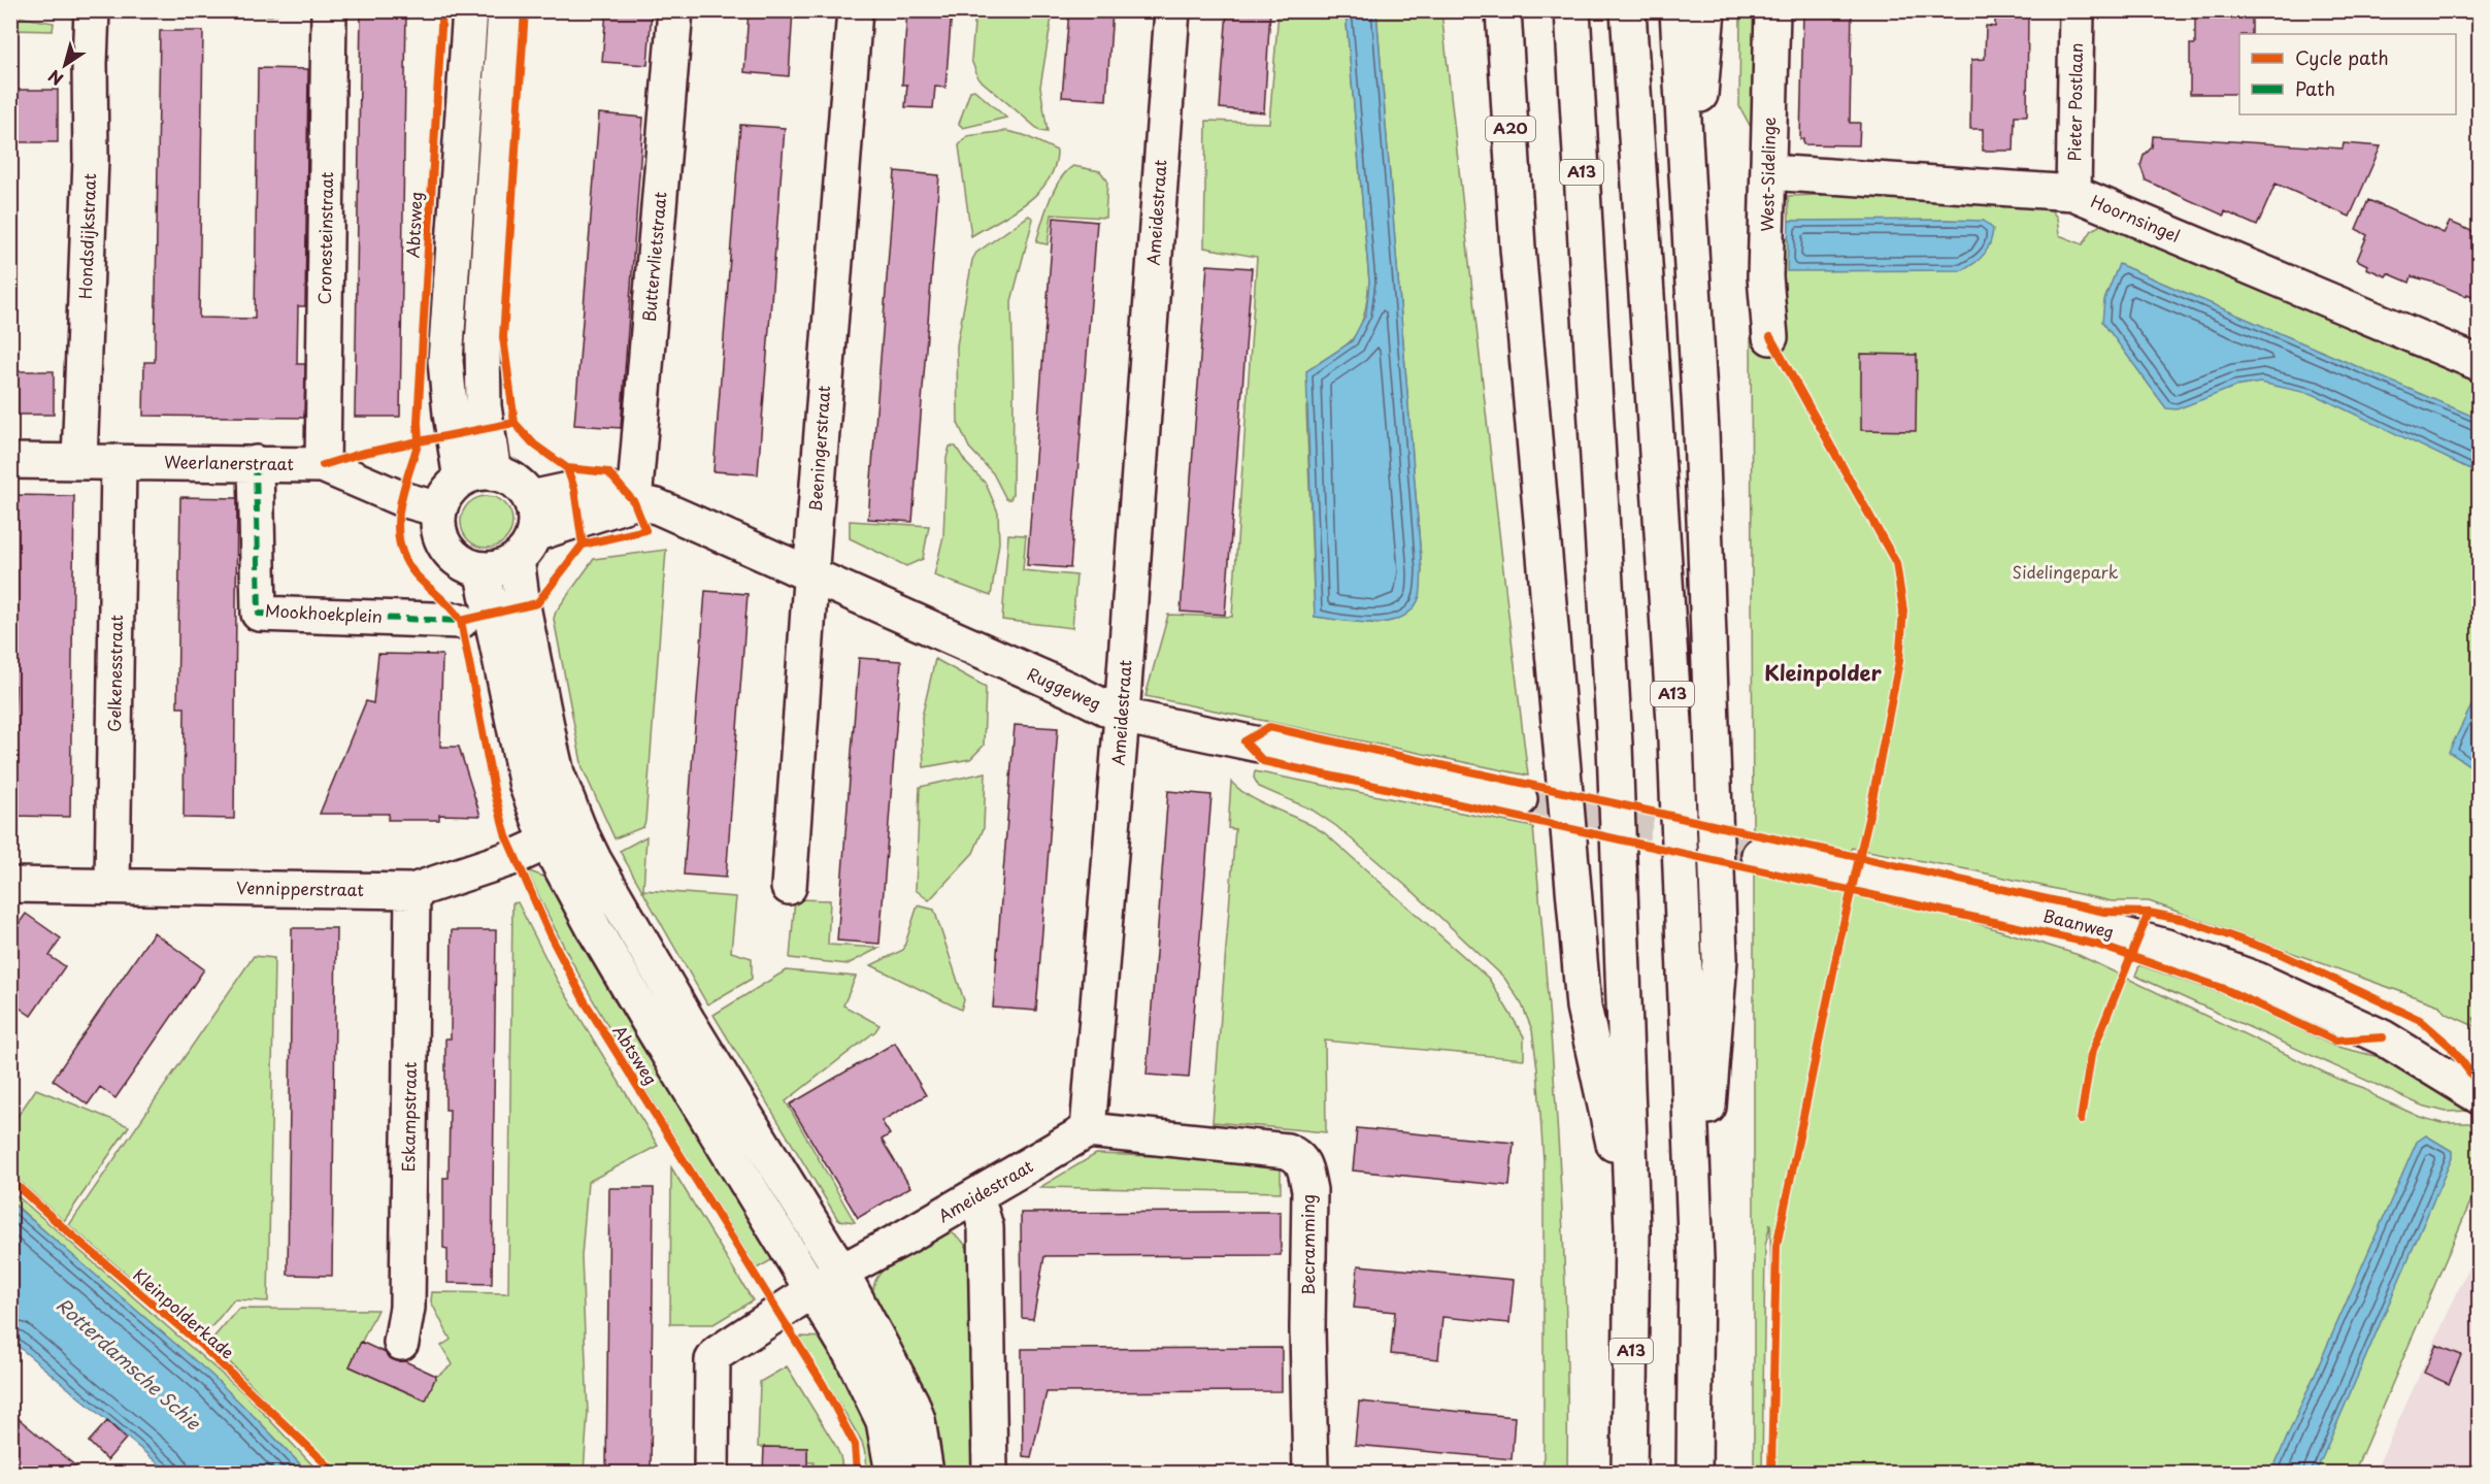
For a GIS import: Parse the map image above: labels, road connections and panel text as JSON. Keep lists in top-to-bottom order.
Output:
{
  "streets": {
    "main road": [
      "Pieter Postlaan",
      "A20",
      "A13",
      "West-Sidelinge",
      "Ameidestraat",
      "Hoornsingel",
      "Abtsweg",
      "Hondsdijkstraat",
      "Cronesteinstraat",
      "Buttervlietstraat",
      "Beeningerstraat",
      "Weerlanerstraat",
      "Mookhoekplein",
      "Gelkenesstraat",
      "Ruggeweg",
      "Vennipperstraat",
      "Baanweg",
      "Eskampstraat",
      "Becramming"
    ],
    "cycle path": ["Kleinpolderkade"]
  },
  "crossings": [
    ["Pieter Postlaan", "Hoornsingel"],
    ["A20", "A13"],
    ["West-Sidelinge", "Hoornsingel"],
    ["Ameidestraat", "Abtsweg"],
    ["Ameidestraat", "Ruggeweg"],
    ["Ameidestraat", "Becramming"],
    ["Abtsweg", "Weerlanerstraat"],
    ["Abtsweg", "Ruggeweg"],
    ["Abtsweg", "Vennipperstraat"],
    ["Hondsdijkstraat", "Weerlanerstraat"],
    ["Cronesteinstraat", "Weerlanerstraat"],
    ["Buttervlietstraat", "Ruggeweg"],
    ["Beeningerstraat", "Ruggeweg"],
    ["Weerlanerstraat", "Mookhoekplein"],
    ["Weerlanerstraat", "Gelkenesstraat"],
    ["Weerlanerstraat", "Ruggeweg"],
    ["Gelkenesstraat", "Vennipperstraat"],
    ["Vennipperstraat", "Eskampstraat"]
  ],
  "districts": ["Kleinpolder"],
  "water": ["Rotterdamsche Schie"],
  "parks": ["Sidelingepark"],
  "legend": ["Cycle path", "Path"],
  "north": "bottom left"
}
